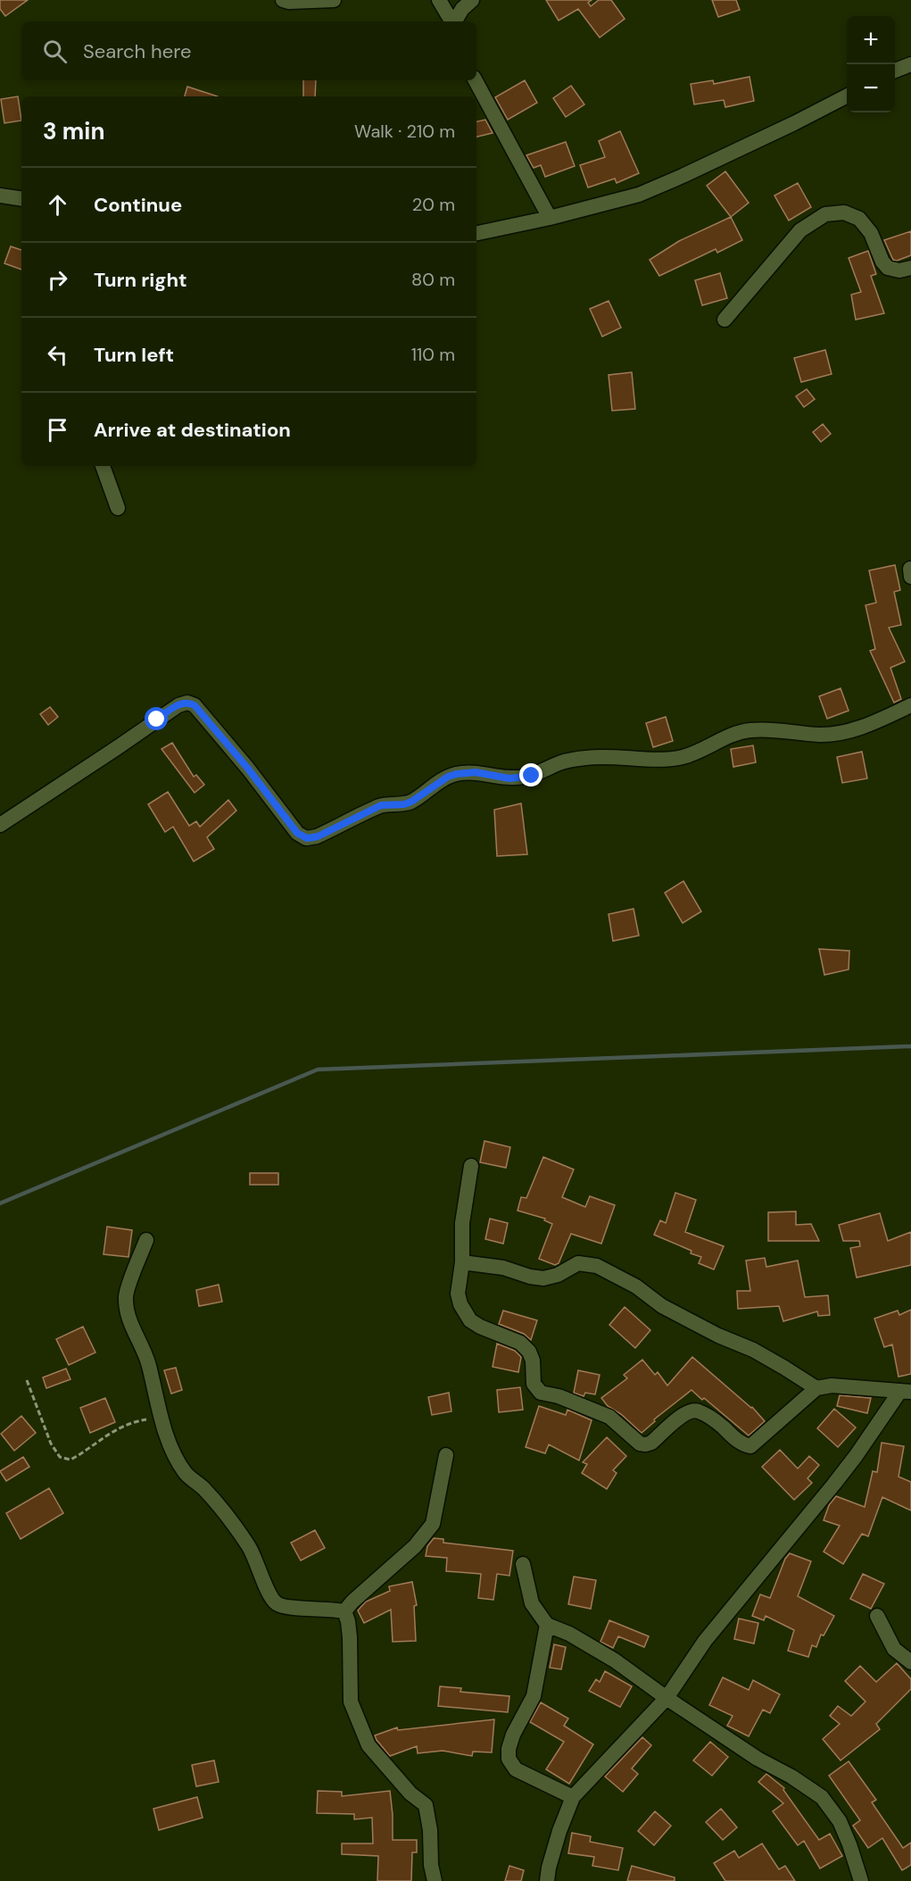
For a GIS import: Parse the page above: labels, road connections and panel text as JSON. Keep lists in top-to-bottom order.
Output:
{
  "page": {
    "map_buttons": ["+", "−"],
    "search": "Search here",
    "heading": ["3 min", "Walk · 210 m"],
    "list": [
      ["Continue", "20 m"],
      ["Turn right", "80 m"],
      ["Turn left", "110 m"],
      "Arrive at destination"
    ]
  }
}
